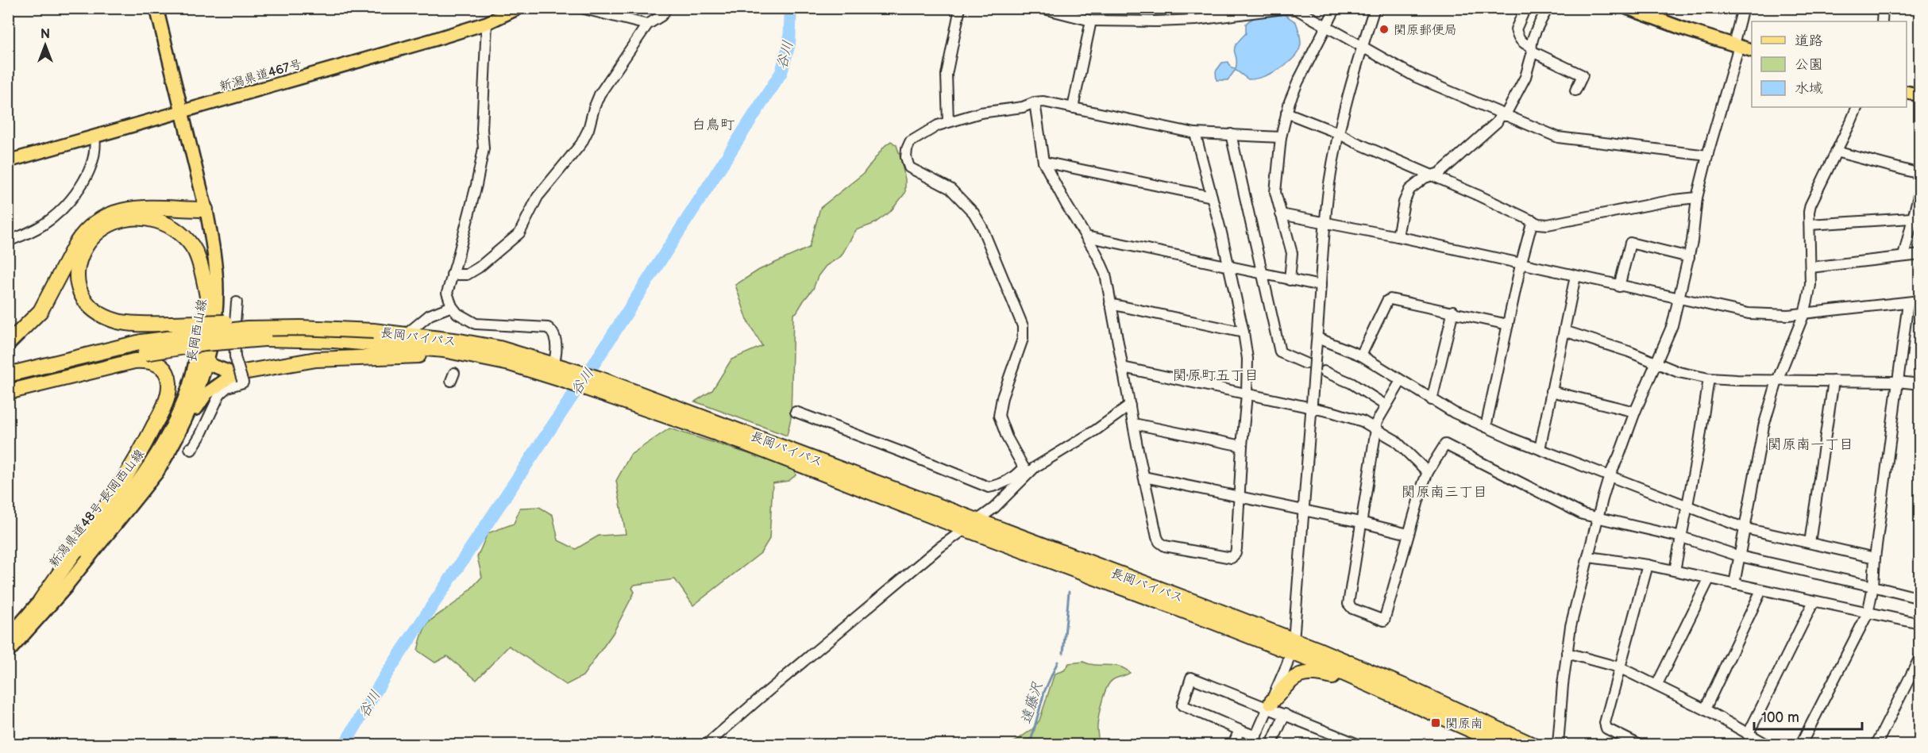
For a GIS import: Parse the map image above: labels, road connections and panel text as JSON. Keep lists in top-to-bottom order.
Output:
{
  "streets": {
    "highway": ["長岡バイパス"],
    "main road": ["新潟県道467号", "長岡西山線", "新潟県道48号 長岡西山線"]
  },
  "crossings": [
    ["新潟県道467号", "長岡西山線"],
    ["長岡西山線", "新潟県道48号 長岡西山線"]
  ],
  "districts": [
    "白鳥町",
    "関原町五丁目",
    "関原南一丁目",
    "関原南三丁目"
  ],
  "water": ["谷川", "遠藤沢"],
  "places": {
    "other": ["関原郵便局"],
    "transit": ["関原南"]
  },
  "legend": ["道路", "公園", "水域"],
  "scale_bar": "100 m",
  "north": "top"
}
